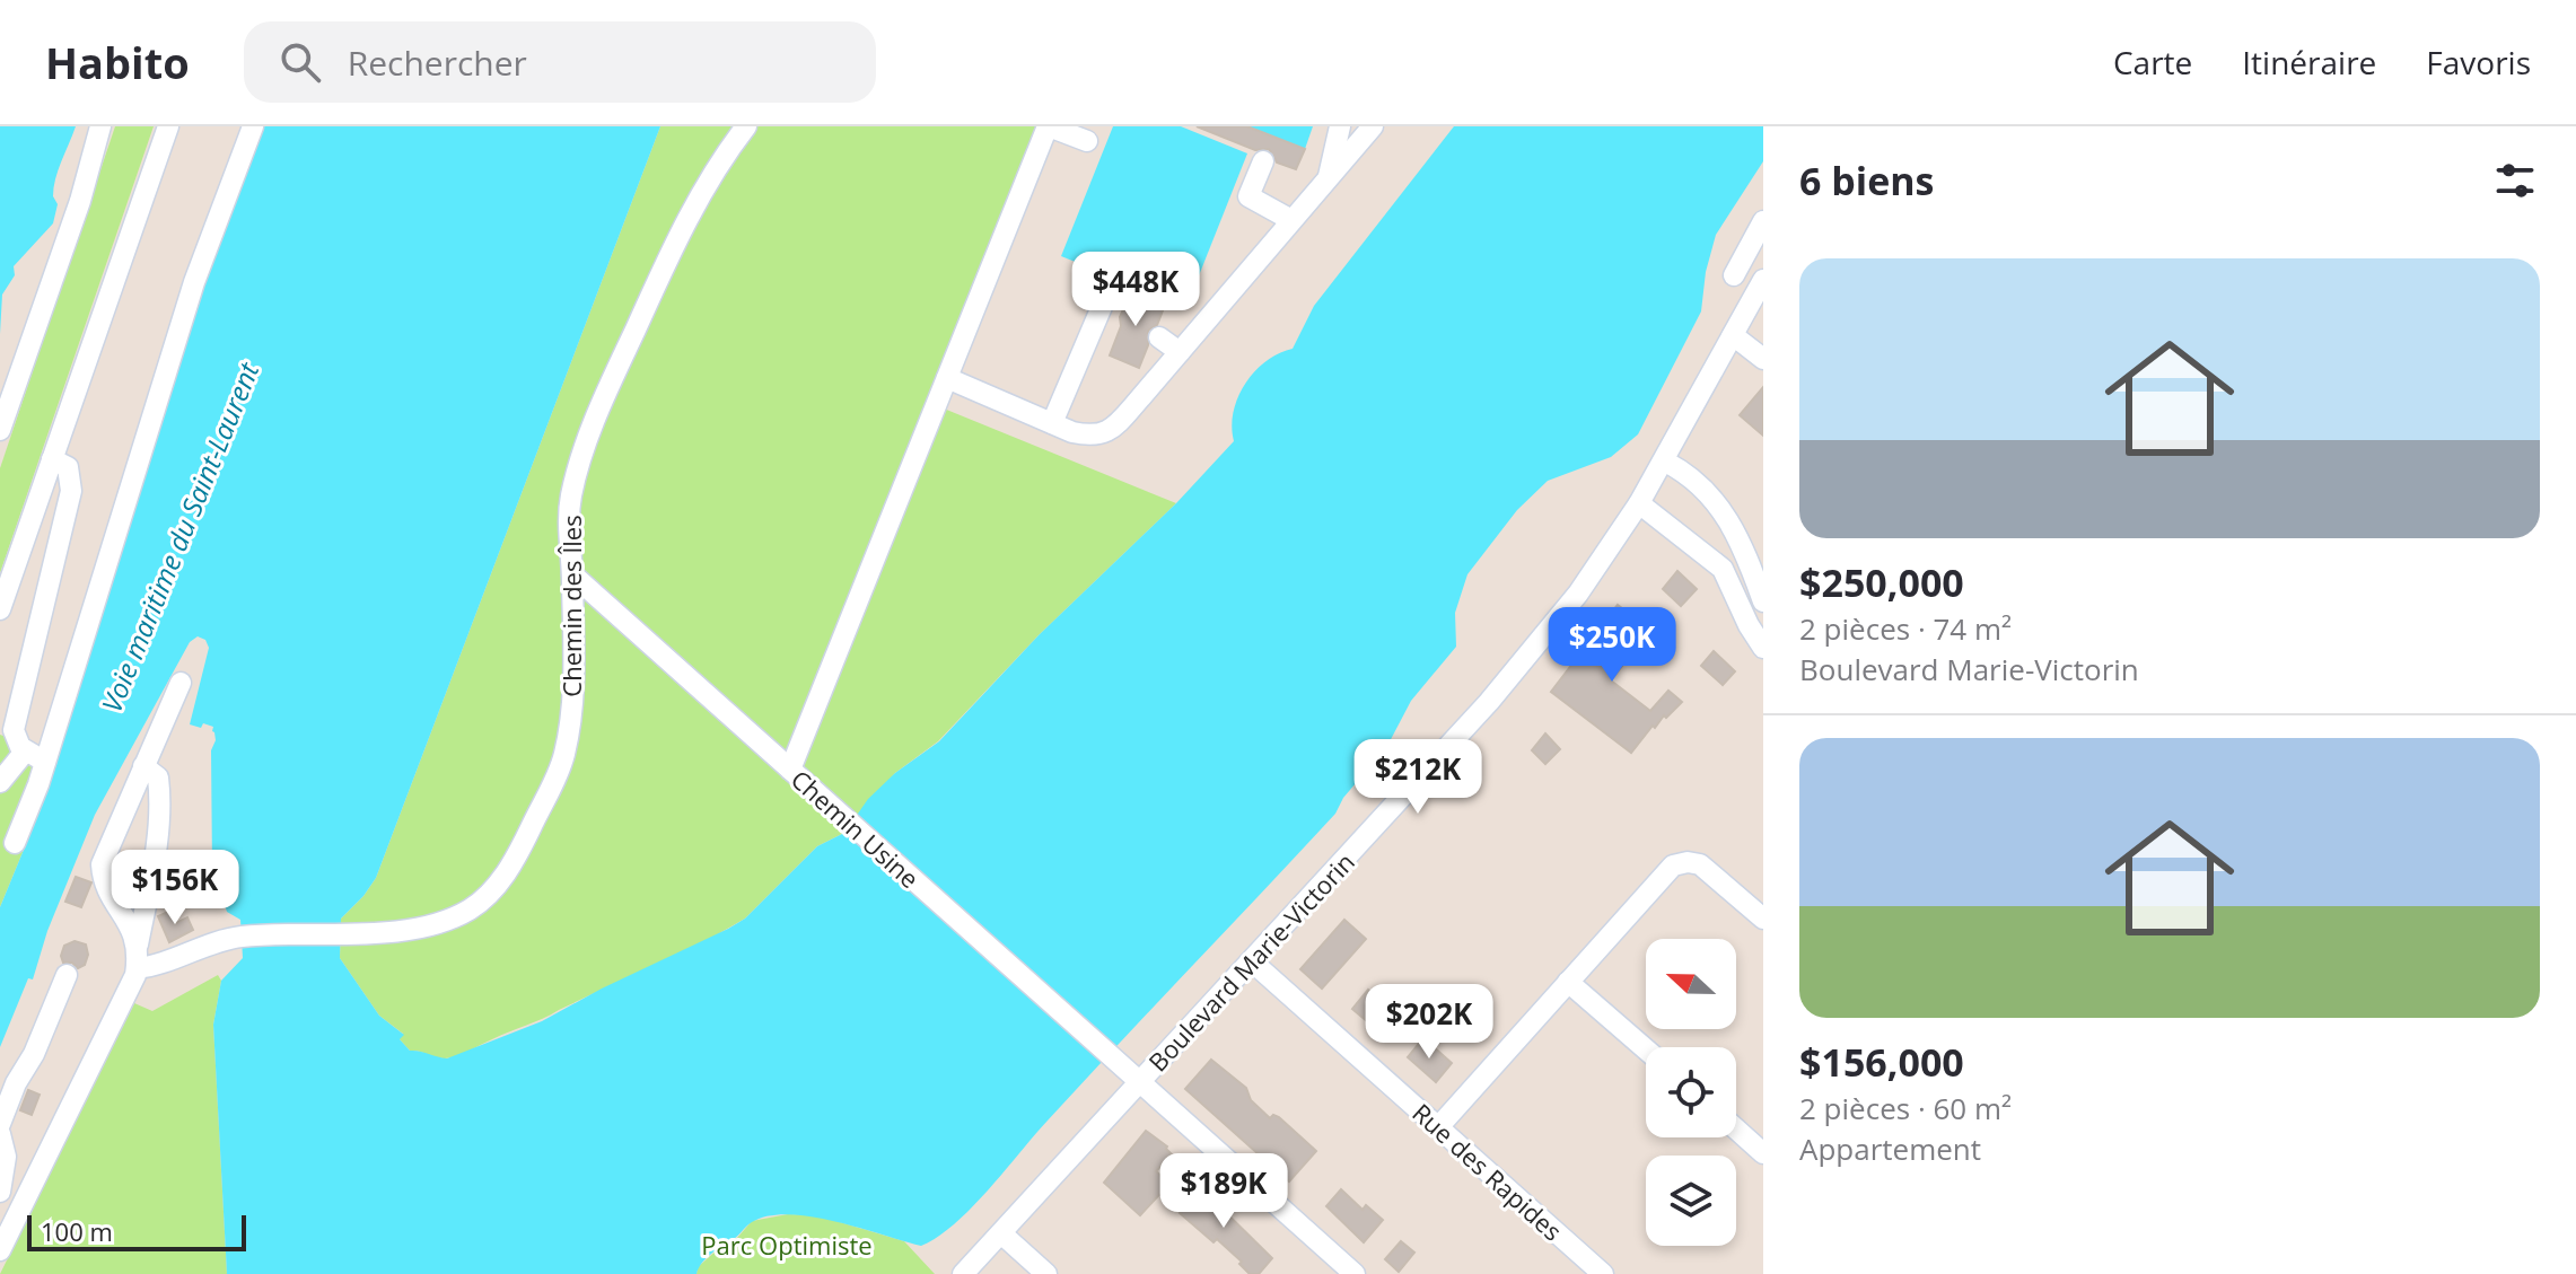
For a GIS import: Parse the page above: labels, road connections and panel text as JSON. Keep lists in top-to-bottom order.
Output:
{
  "streets": {
    "street": [
      "Chemin des Îles",
      "Chemin Usine",
      "Boulevard Marie-Victorin",
      "Rue des Rapides"
    ]
  },
  "crossings": [
    ["Chemin des Îles", "Chemin Usine"],
    ["Chemin Usine", "Boulevard Marie-Victorin"],
    ["Boulevard Marie-Victorin", "Rue des Rapides"]
  ],
  "water": ["Voie maritime du Saint-Laurent"],
  "parks": ["Parc Optimiste"],
  "scale_bar": "100 m",
  "north": "left",
  "page": {
    "header": "Habito",
    "search": "Rechercher",
    "nav": ["Carte", "Itinéraire", "Favoris"],
    "heading": "6 biens",
    "list": [
      {
        "name": "$250,000",
        "note": "2 pièces · 74 m² · Boulevard Marie-Victorin"
      },
      {
        "name": "$156,000",
        "note": "2 pièces · 60 m² · Appartement"
      }
    ],
    "price": [
      "$448K",
      "$250K",
      "$212K",
      "$156K",
      "$202K",
      "$189K"
    ],
    "scale": "100 m"
  }
}
